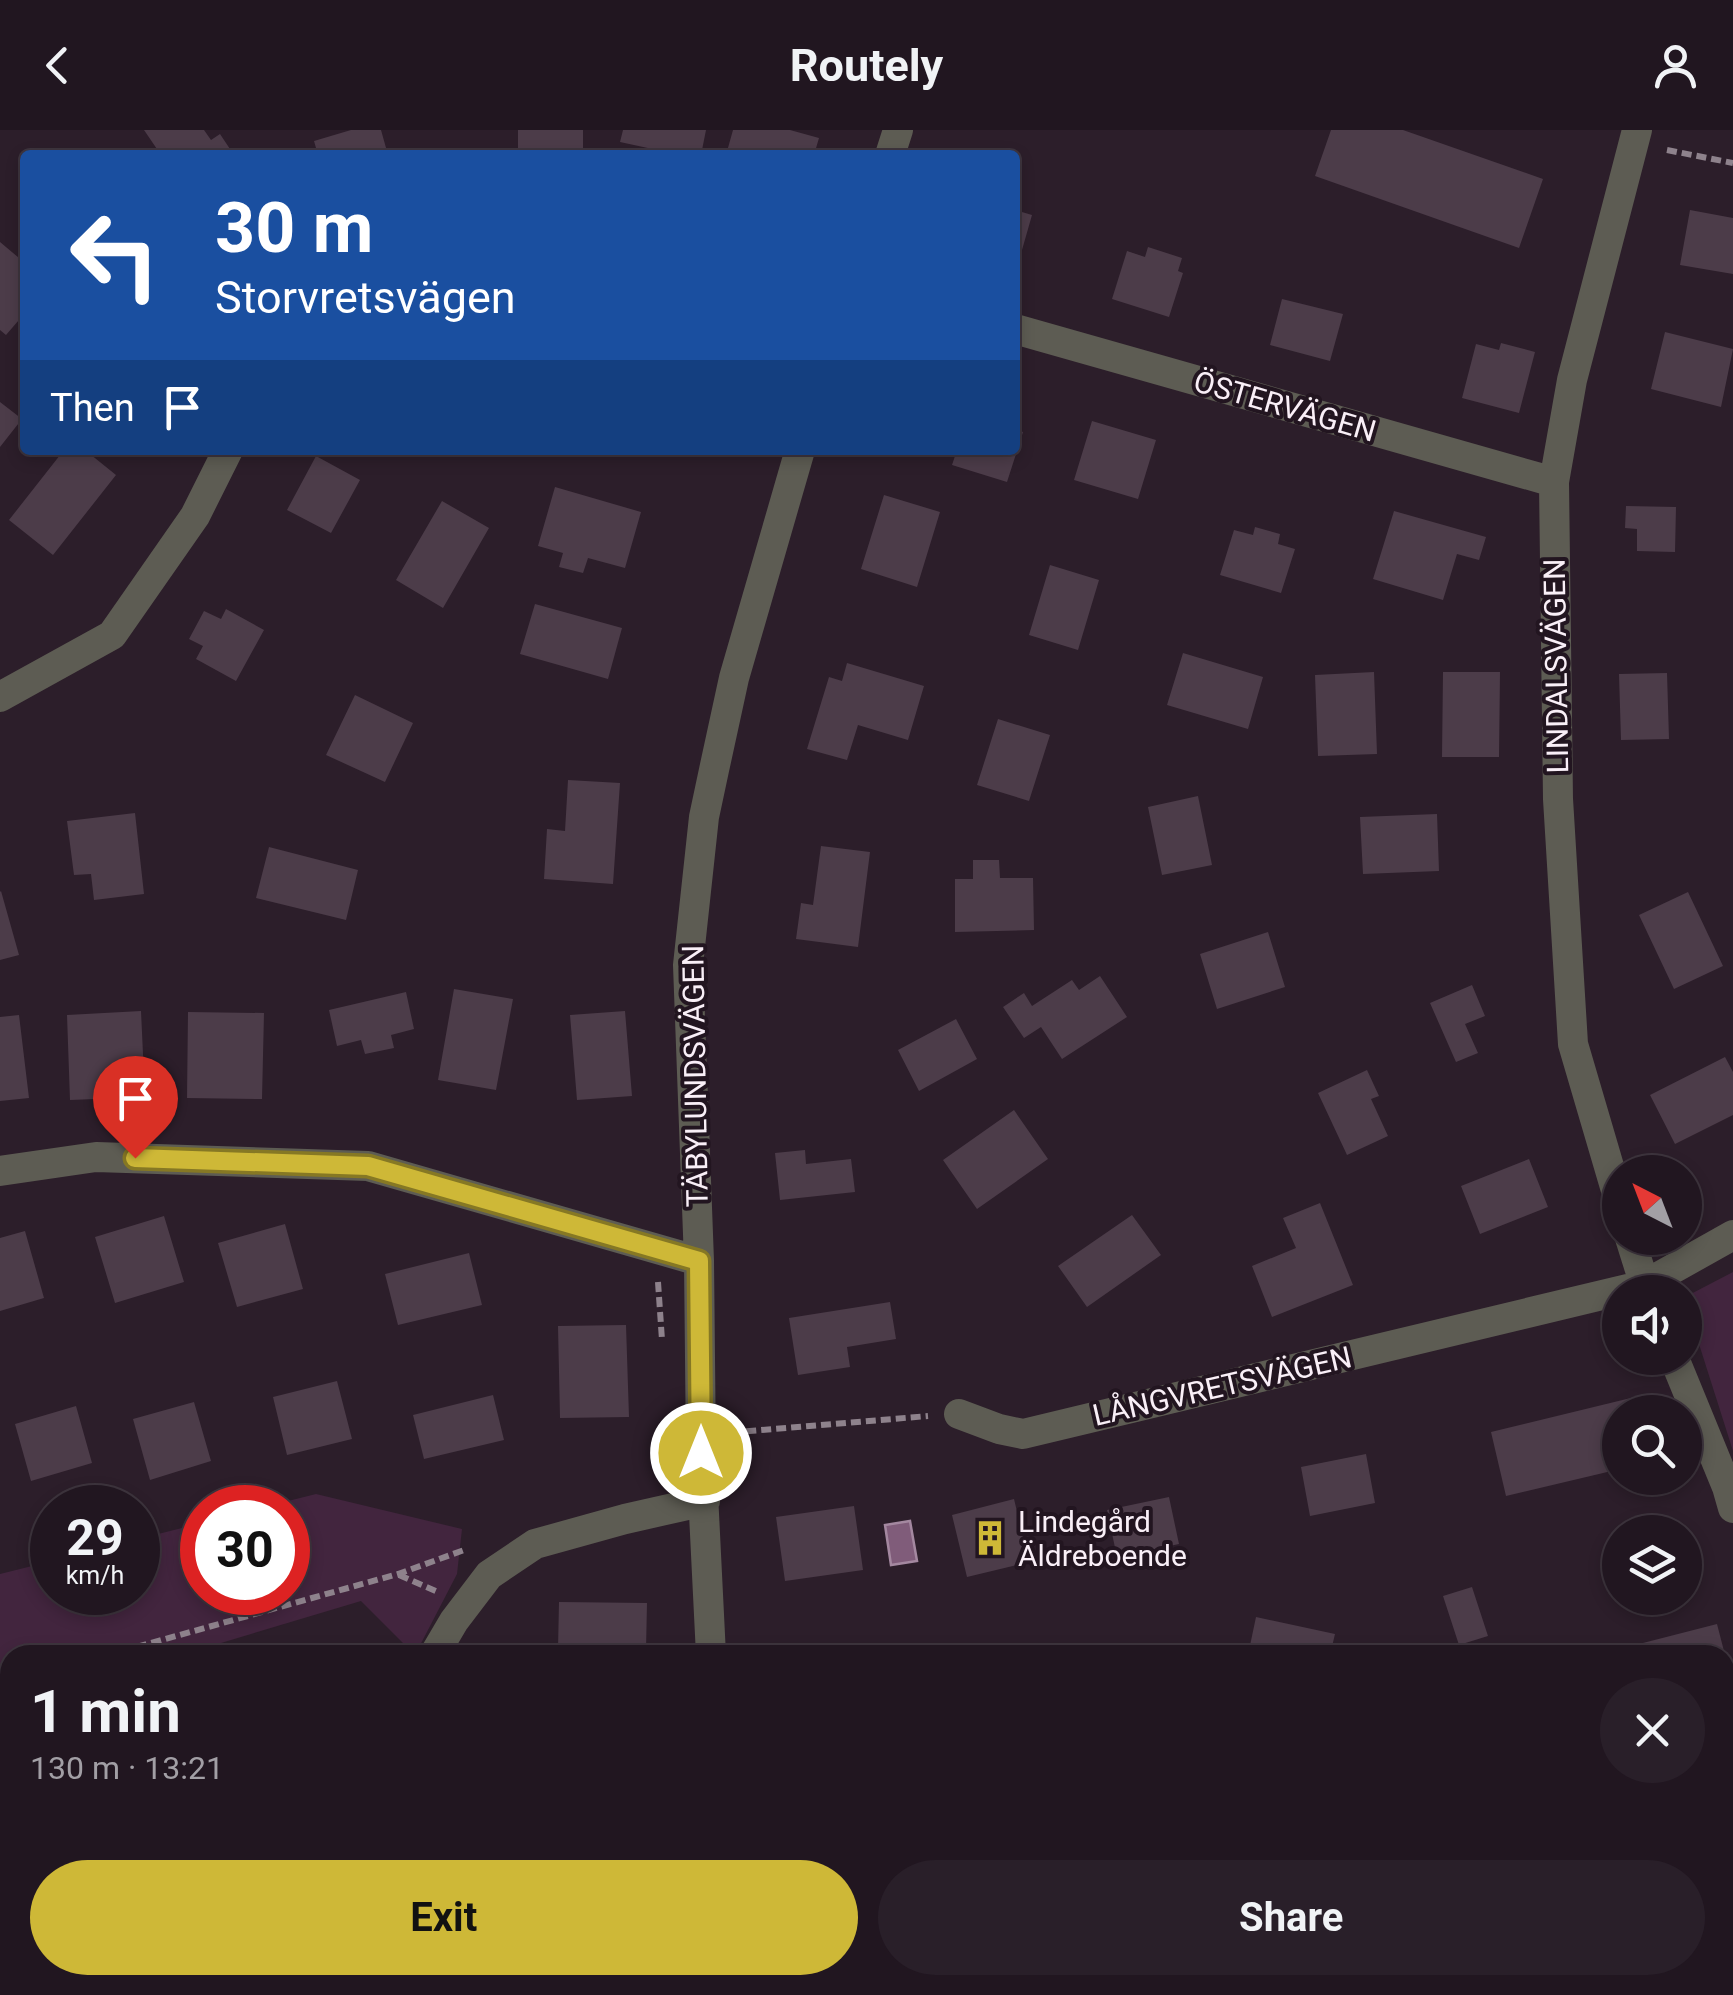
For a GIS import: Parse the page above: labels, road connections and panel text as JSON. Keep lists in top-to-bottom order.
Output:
{
  "streets": {
    "street": [
      "ÖSTERVÄGEN",
      "LINDALSVÄGEN",
      "TÄBYLUNDSVÄGEN",
      "LÅNGVRETSVÄGEN"
    ]
  },
  "crossings": [
    ["ÖSTERVÄGEN", "LINDALSVÄGEN"]
  ],
  "places": {
    "building": ["Lindegård Äldreboende"]
  },
  "north": "top left",
  "page": {
    "header": "Routely",
    "turn": ["30 m", "Storvretsvägen"],
    "then": "Then",
    "speed": "29 km/h",
    "limit": "30",
    "heading": ["1 min", "130 m · 13:21"],
    "buttons": ["Exit", "Share"]
  }
}
